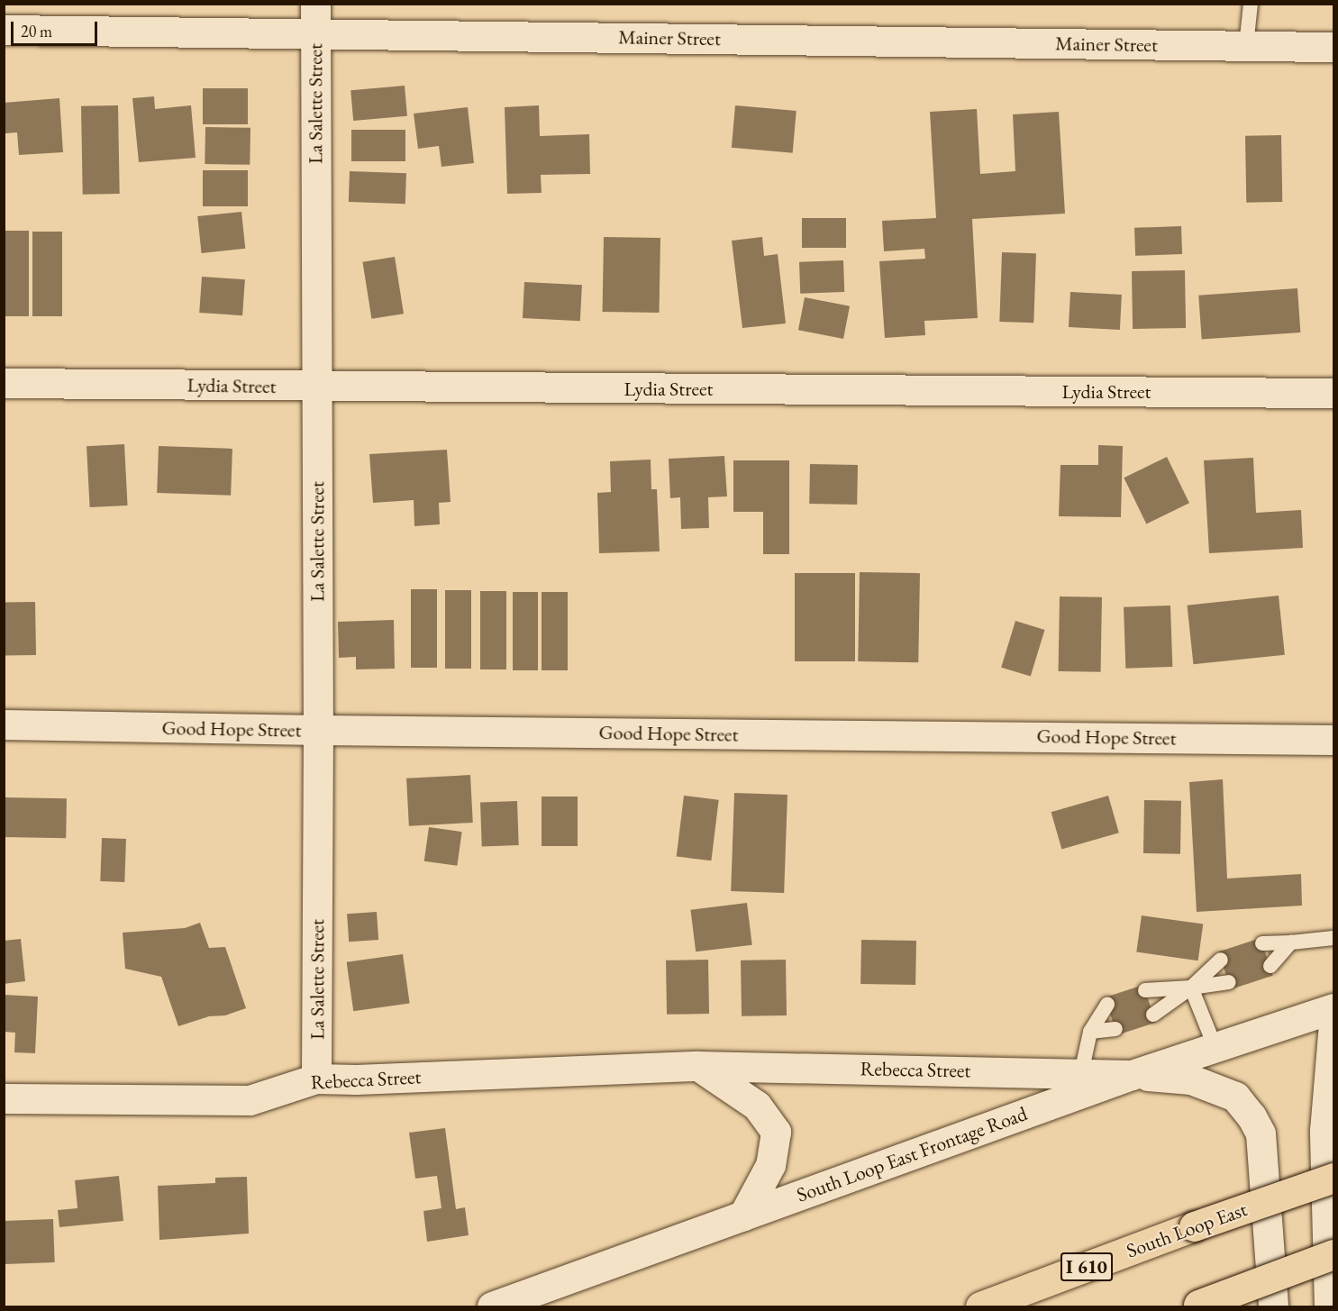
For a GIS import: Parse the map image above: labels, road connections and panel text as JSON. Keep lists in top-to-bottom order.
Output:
{
  "streets": {
    "highway": ["South Loop East", "I 610"],
    "street": [
      "Mainer Street",
      "La Salette Street",
      "Lydia Street",
      "Good Hope Street",
      "Rebecca Street",
      "South Loop East Frontage Road"
    ]
  },
  "crossings": [
    ["Mainer Street", "La Salette Street"],
    ["La Salette Street", "Lydia Street"],
    ["La Salette Street", "Good Hope Street"],
    ["La Salette Street", "Rebecca Street"],
    ["Rebecca Street", "South Loop East Frontage Road"]
  ],
  "scale_bar": "20 m"
}
